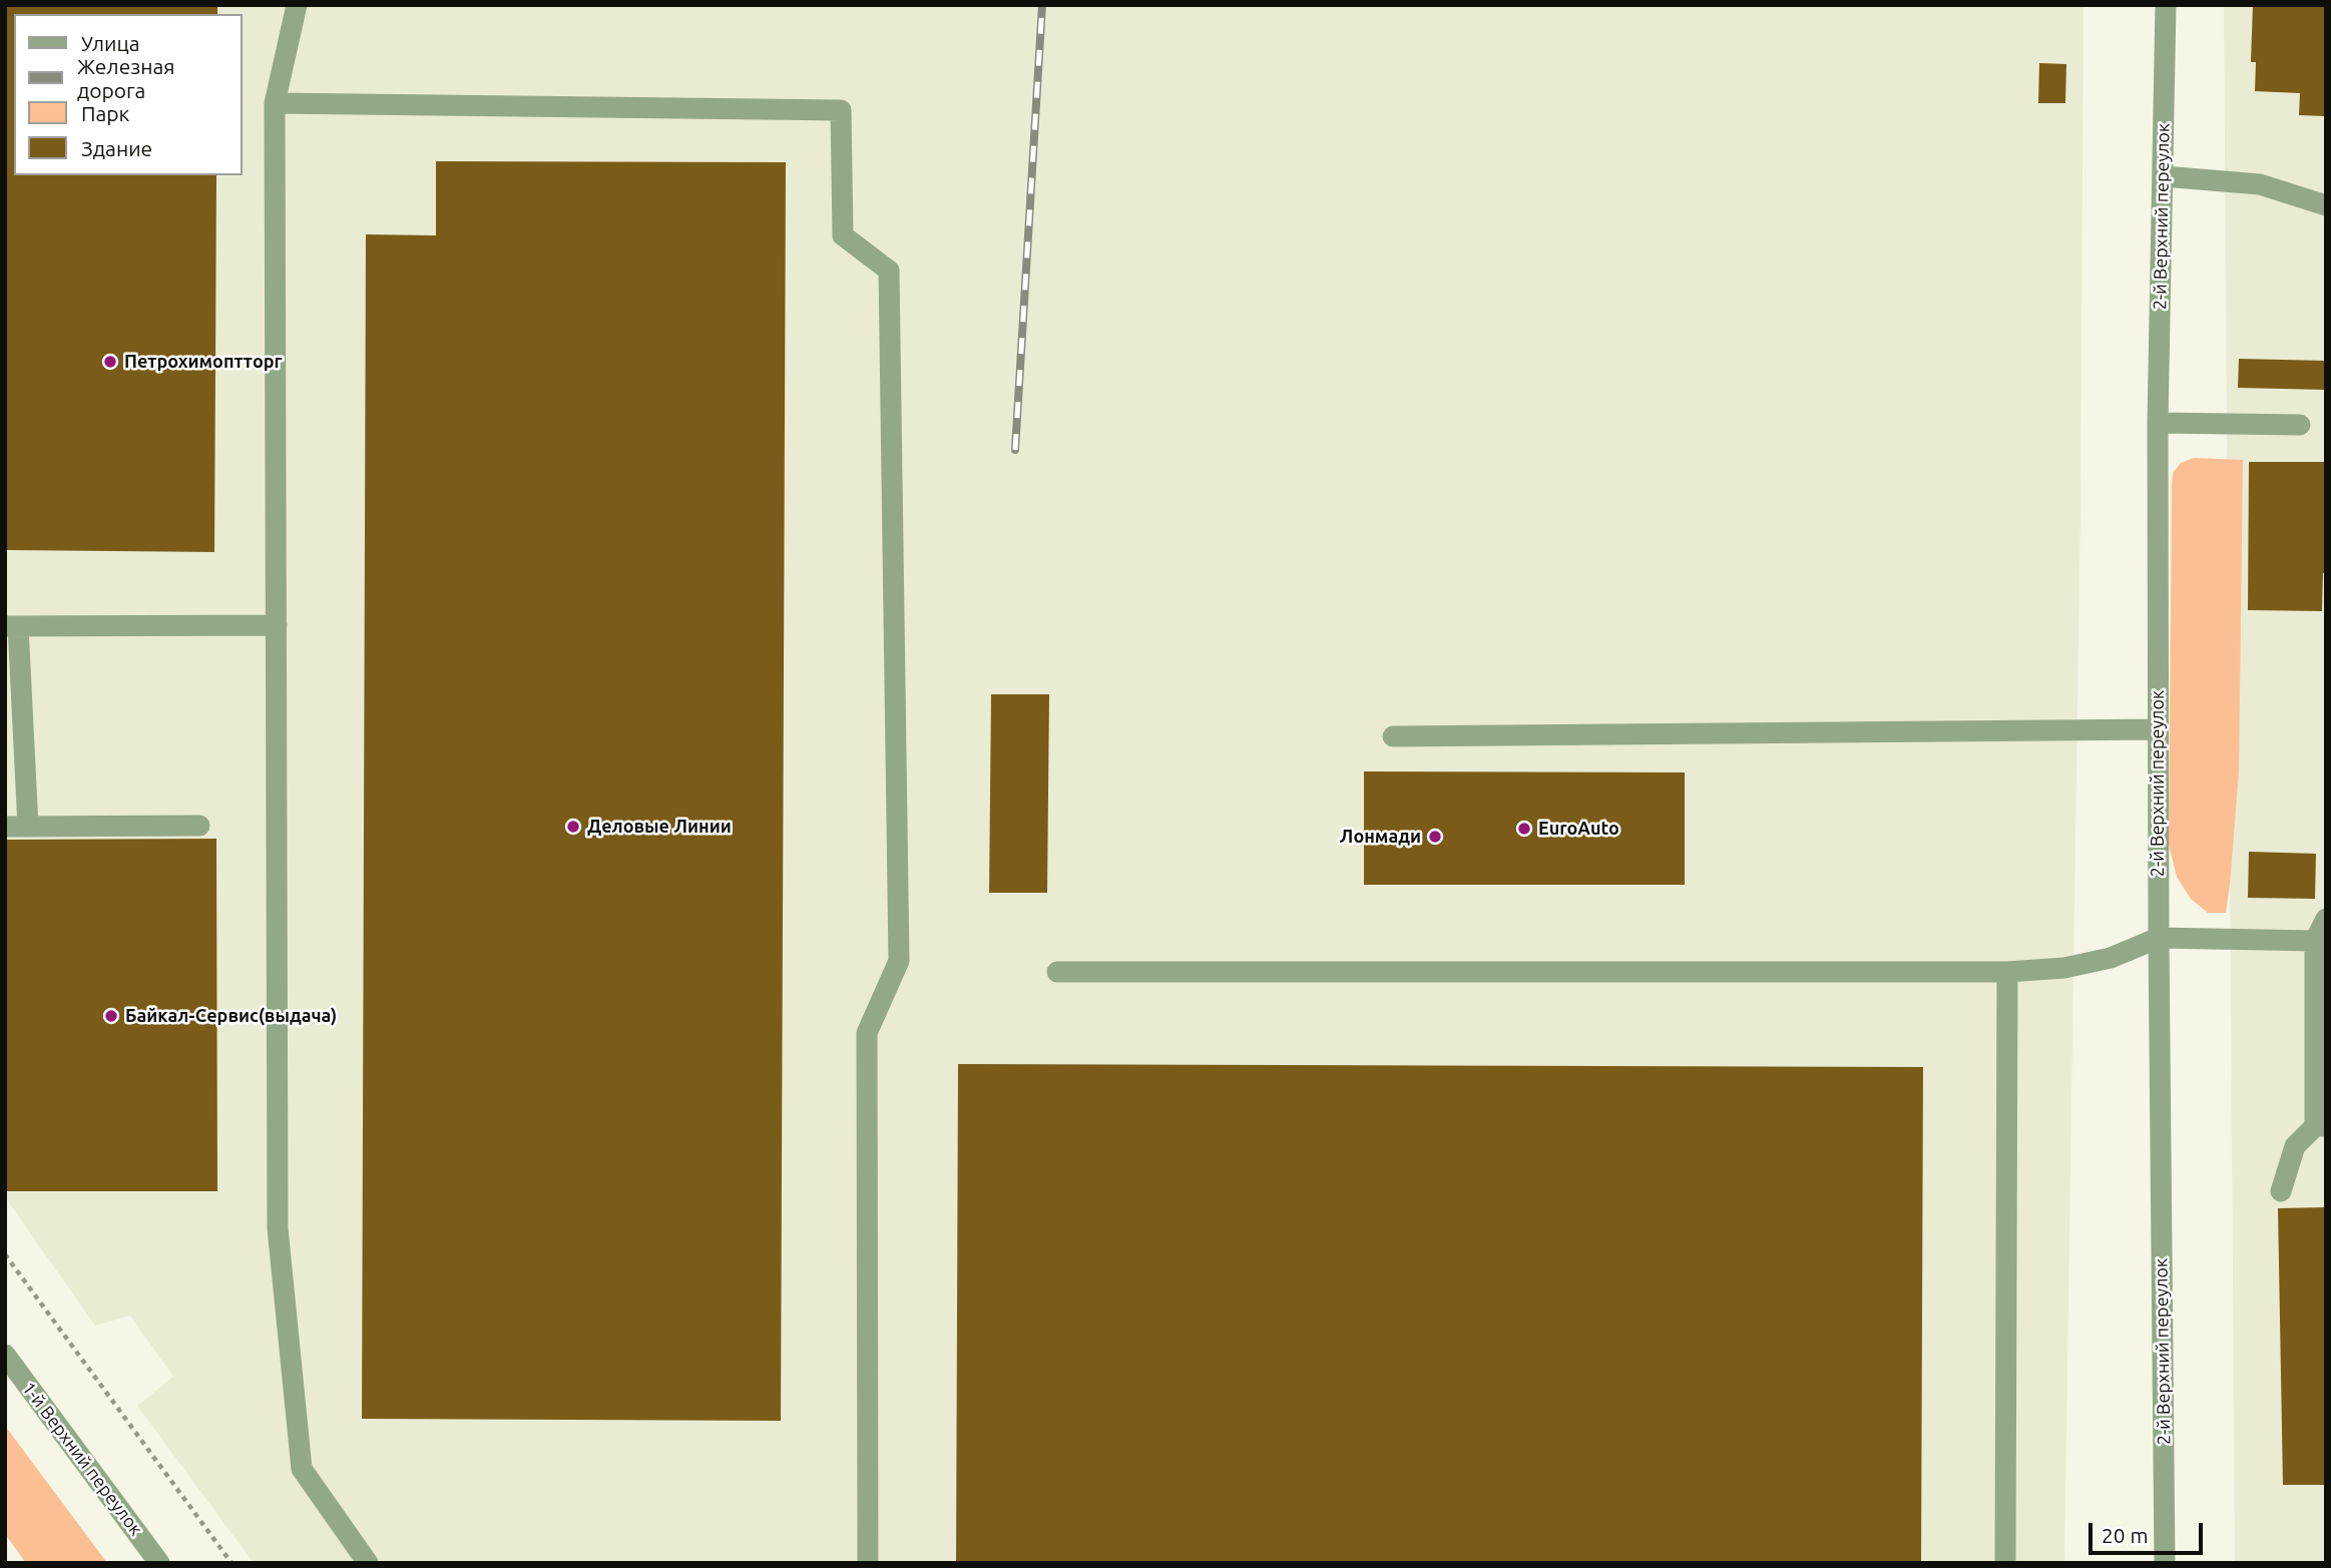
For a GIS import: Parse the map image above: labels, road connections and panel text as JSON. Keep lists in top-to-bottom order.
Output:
{
  "streets": {
    "street": ["2-й Верхний переулок", "1-й Верхний переулок"]
  },
  "places": [
    "Петрохимоптторг",
    "Деловые Линии",
    "EuroAuto",
    "Лонмади",
    "Байкал-Сервис(выдача)"
  ],
  "legend": [
    "Улица",
    "Железная дорога",
    "Парк",
    "Здание"
  ],
  "scale_bar": "20 m"
}
